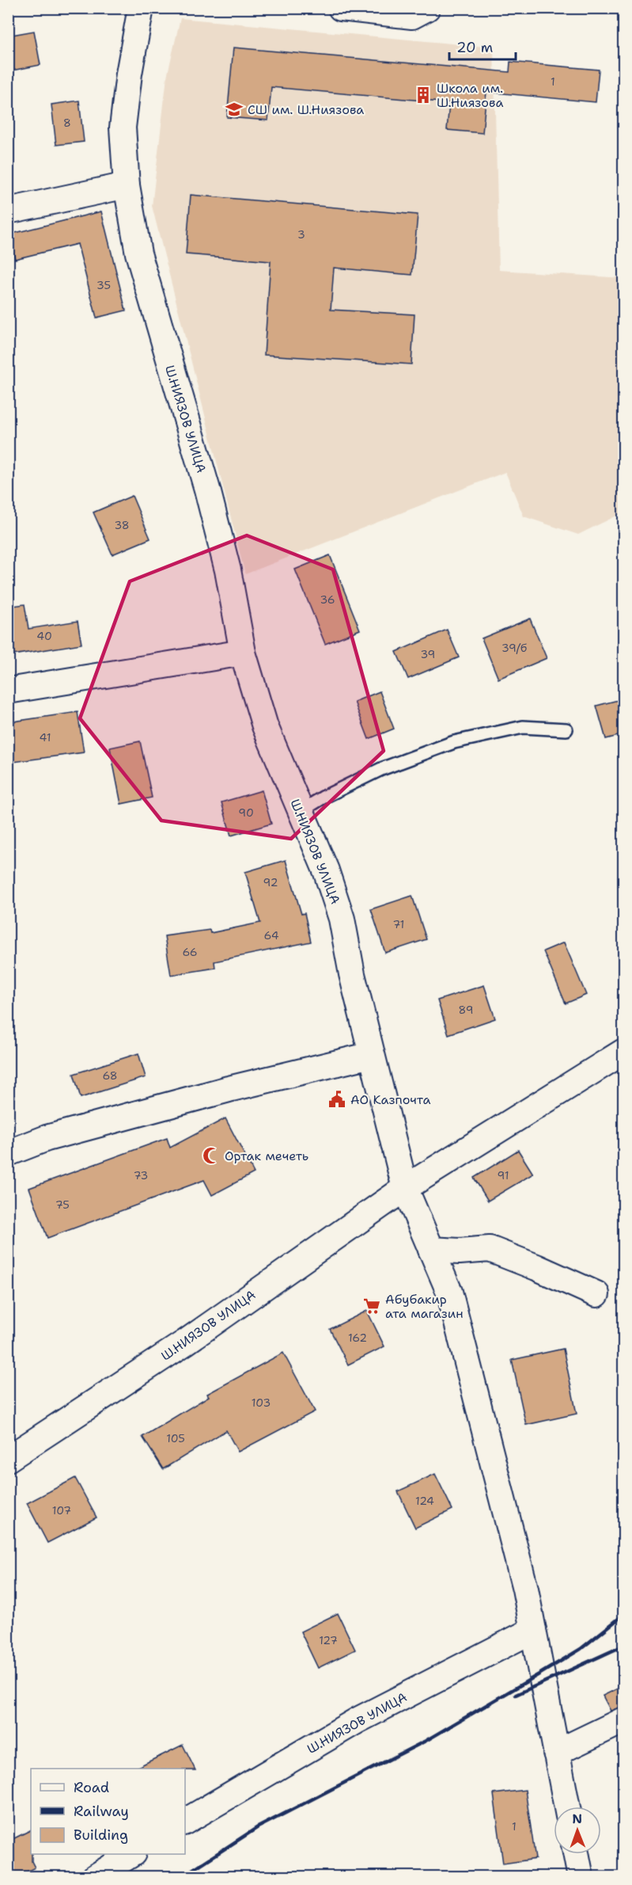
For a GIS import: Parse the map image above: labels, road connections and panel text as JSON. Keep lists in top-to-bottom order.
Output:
{
  "streets": {
    "street": ["Ш.НИЯЗОВ УЛИЦА"]
  },
  "places": {
    "building": ["Школа им. Ш.Ниязова"],
    "school or university": ["СШ им. Ш.Ниязова"],
    "public building": ["АО Казпочта"],
    "mosque": ["Ортак мечеть"],
    "supermarket": ["Абубакир ата магазин"]
  },
  "house_numbers": [
    "1",
    "8",
    "3",
    "35",
    "38",
    "36",
    "40",
    "39/б",
    "39",
    "41",
    "90",
    "92",
    "71",
    "64",
    "66",
    "89",
    "68",
    "73",
    "91",
    "75",
    "162",
    "103",
    "105",
    "124",
    "107",
    "127",
    "1"
  ],
  "legend": ["Road", "Railway", "Building"],
  "scale_bar": "20 m",
  "north": "top"
}
